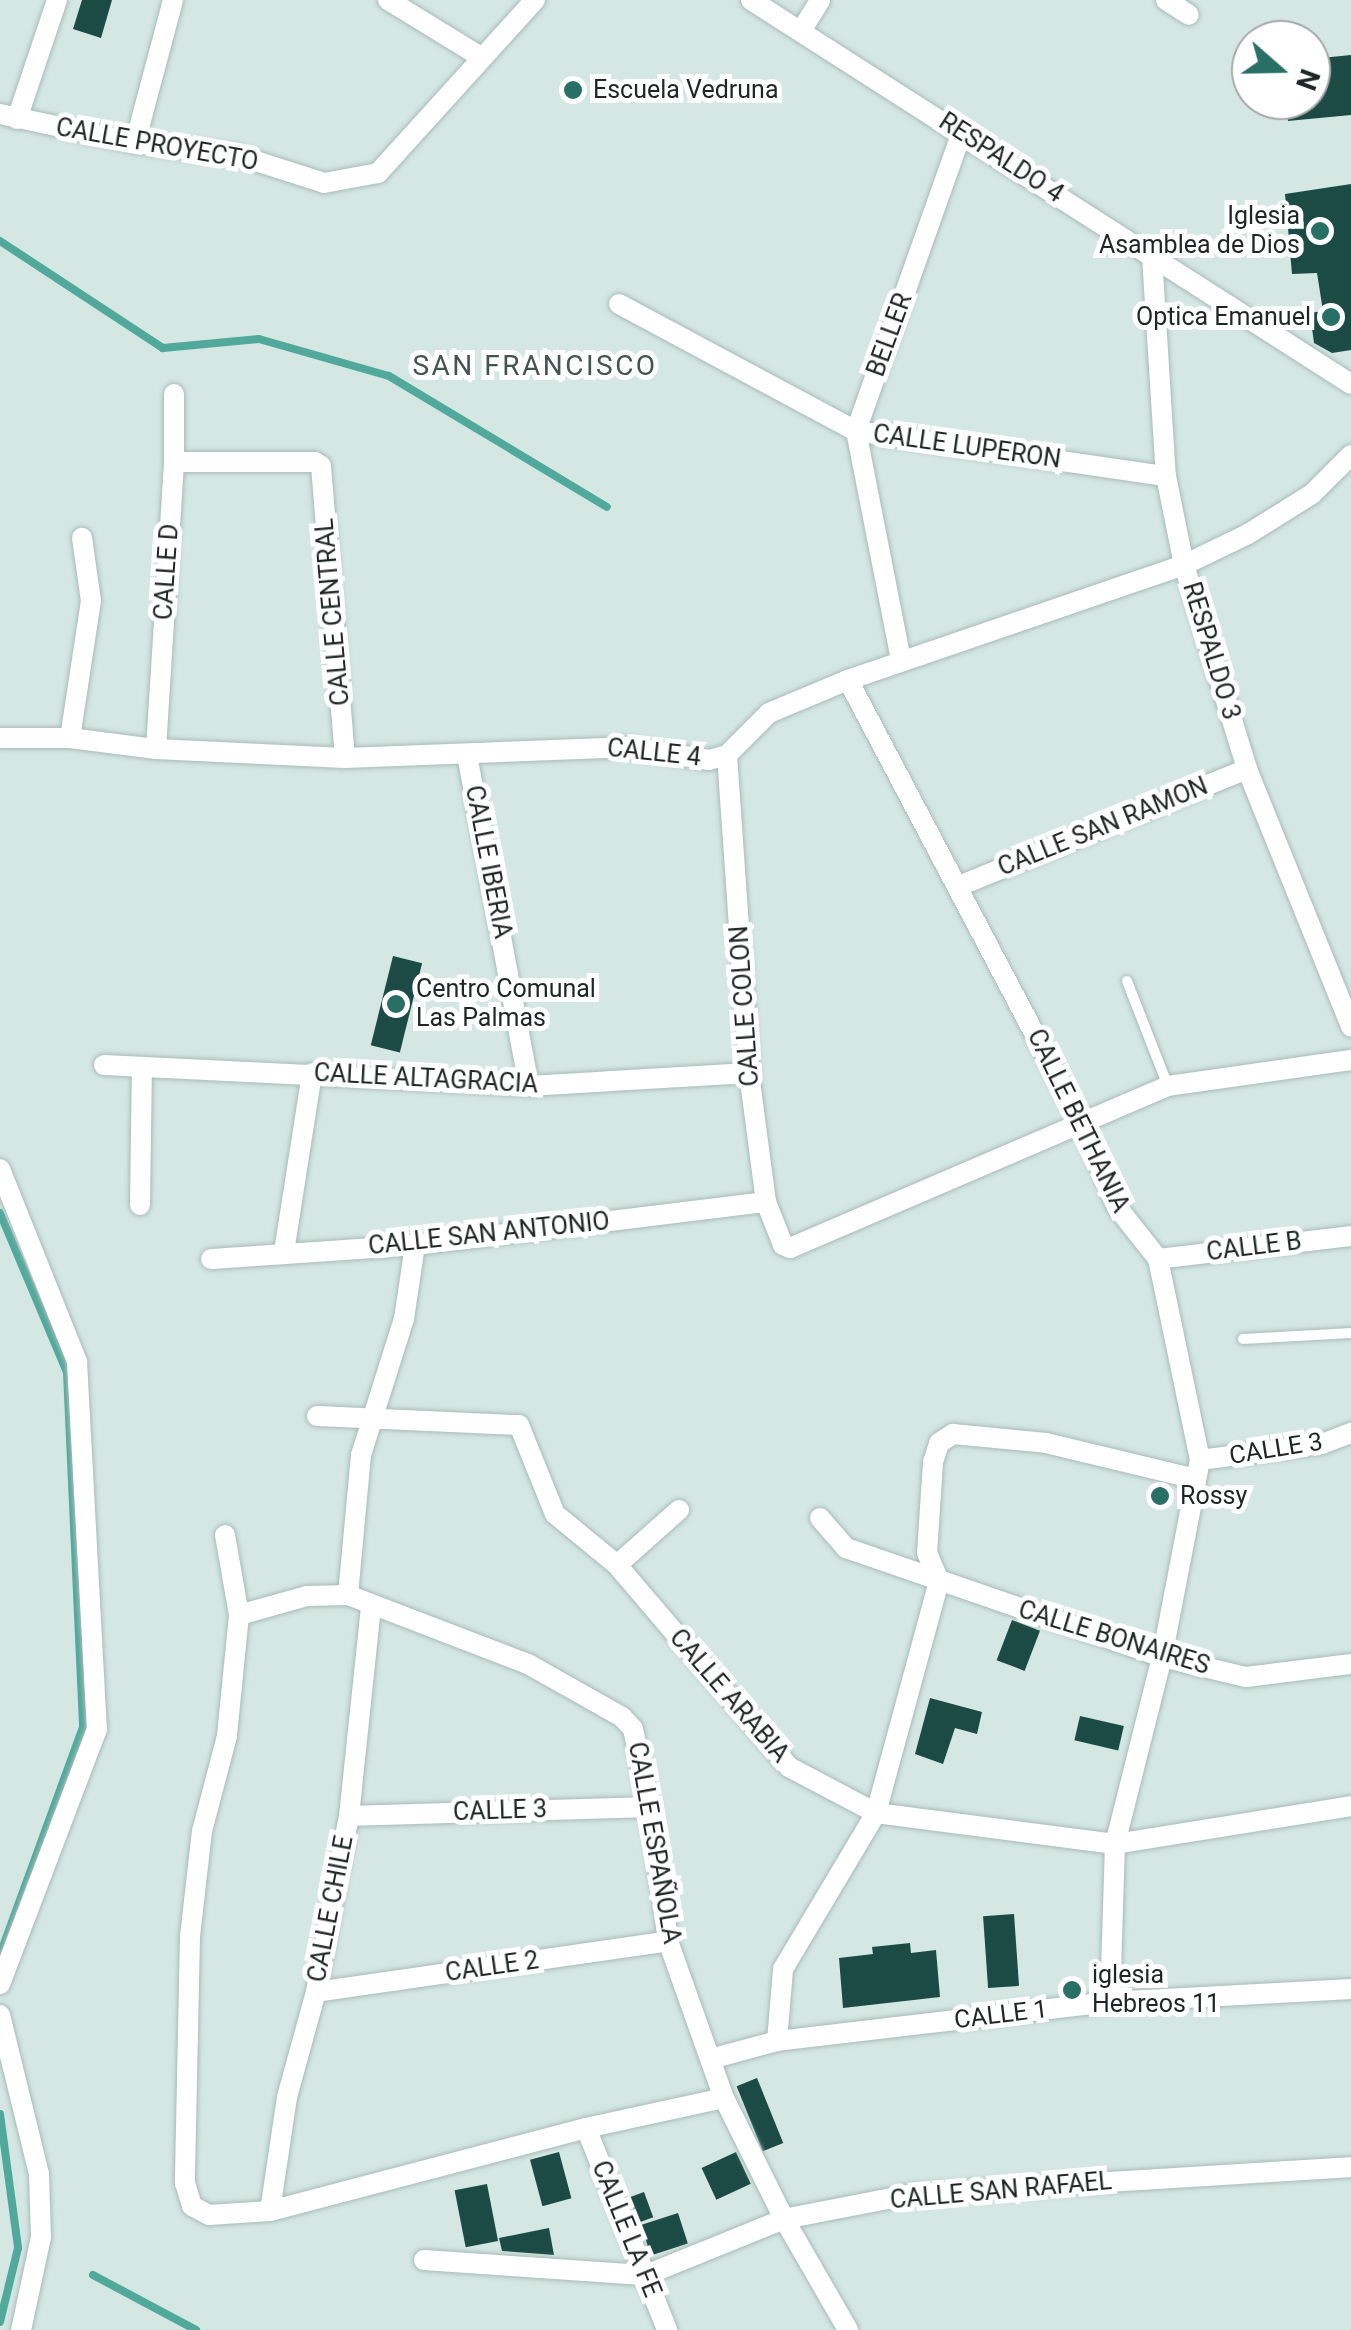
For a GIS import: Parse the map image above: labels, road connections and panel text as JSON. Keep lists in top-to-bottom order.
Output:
{
  "streets": {
    "street": [
      "CALLE PROYECTO",
      "RESPALDO 4",
      "BELLER",
      "CALLE LUPERON",
      "CALLE D",
      "CALLE CENTRAL",
      "RESPALDO 3",
      "CALLE 4",
      "CALLE SAN RAMON",
      "CALLE IBERIA",
      "CALLE COLON",
      "CALLE ALTAGRACIA",
      "CALLE BETHANIA",
      "CALLE SAN ANTONIO",
      "CALLE B",
      "CALLE 3",
      "CALLE BONAIRES",
      "CALLE ARABIA",
      "CALLE ESPAÑOLA",
      "CALLE CHILE",
      "CALLE 2",
      "CALLE 1",
      "CALLE SAN RAFAEL",
      "CALLE LA FE"
    ]
  },
  "crossings": [
    ["RESPALDO 4", "BELLER"],
    ["RESPALDO 4", "RESPALDO 3"],
    ["BELLER", "CALLE LUPERON"],
    ["CALLE LUPERON", "RESPALDO 3"],
    ["CALLE D", "CALLE CENTRAL"],
    ["CALLE D", "CALLE 4"],
    ["CALLE CENTRAL", "CALLE 4"],
    ["RESPALDO 3", "CALLE 4"],
    ["RESPALDO 3", "CALLE SAN RAMON"],
    ["CALLE 4", "CALLE IBERIA"],
    ["CALLE 4", "CALLE COLON"],
    ["CALLE 4", "CALLE BETHANIA"],
    ["CALLE SAN RAMON", "CALLE BETHANIA"],
    ["CALLE IBERIA", "CALLE ALTAGRACIA"],
    ["CALLE COLON", "CALLE ALTAGRACIA"],
    ["CALLE COLON", "CALLE BETHANIA"],
    ["CALLE COLON", "CALLE SAN ANTONIO"],
    ["CALLE BETHANIA", "CALLE B"],
    ["CALLE BETHANIA", "CALLE 3"],
    ["CALLE BETHANIA", "CALLE BONAIRES"],
    ["CALLE BETHANIA", "CALLE ARABIA"],
    ["CALLE BETHANIA", "CALLE 1"],
    ["CALLE 3", "CALLE ESPAÑOLA"],
    ["CALLE 3", "CALLE CHILE"],
    ["CALLE ESPAÑOLA", "CALLE CHILE"],
    ["CALLE ESPAÑOLA", "CALLE 2"],
    ["CALLE ESPAÑOLA", "CALLE 1"],
    ["CALLE ESPAÑOLA", "CALLE SAN RAFAEL"],
    ["CALLE CHILE", "CALLE 2"],
    ["CALLE SAN RAFAEL", "CALLE LA FE"]
  ],
  "districts": ["SAN FRANCISCO"],
  "places": [
    "Escuela Vedruna",
    "Iglesia Asamblea de Dios",
    "Optica Emanuel",
    "Centro Comunal Las Palmas",
    "Rossy",
    "iglesia Hebreos 11"
  ],
  "north": "right"
}
